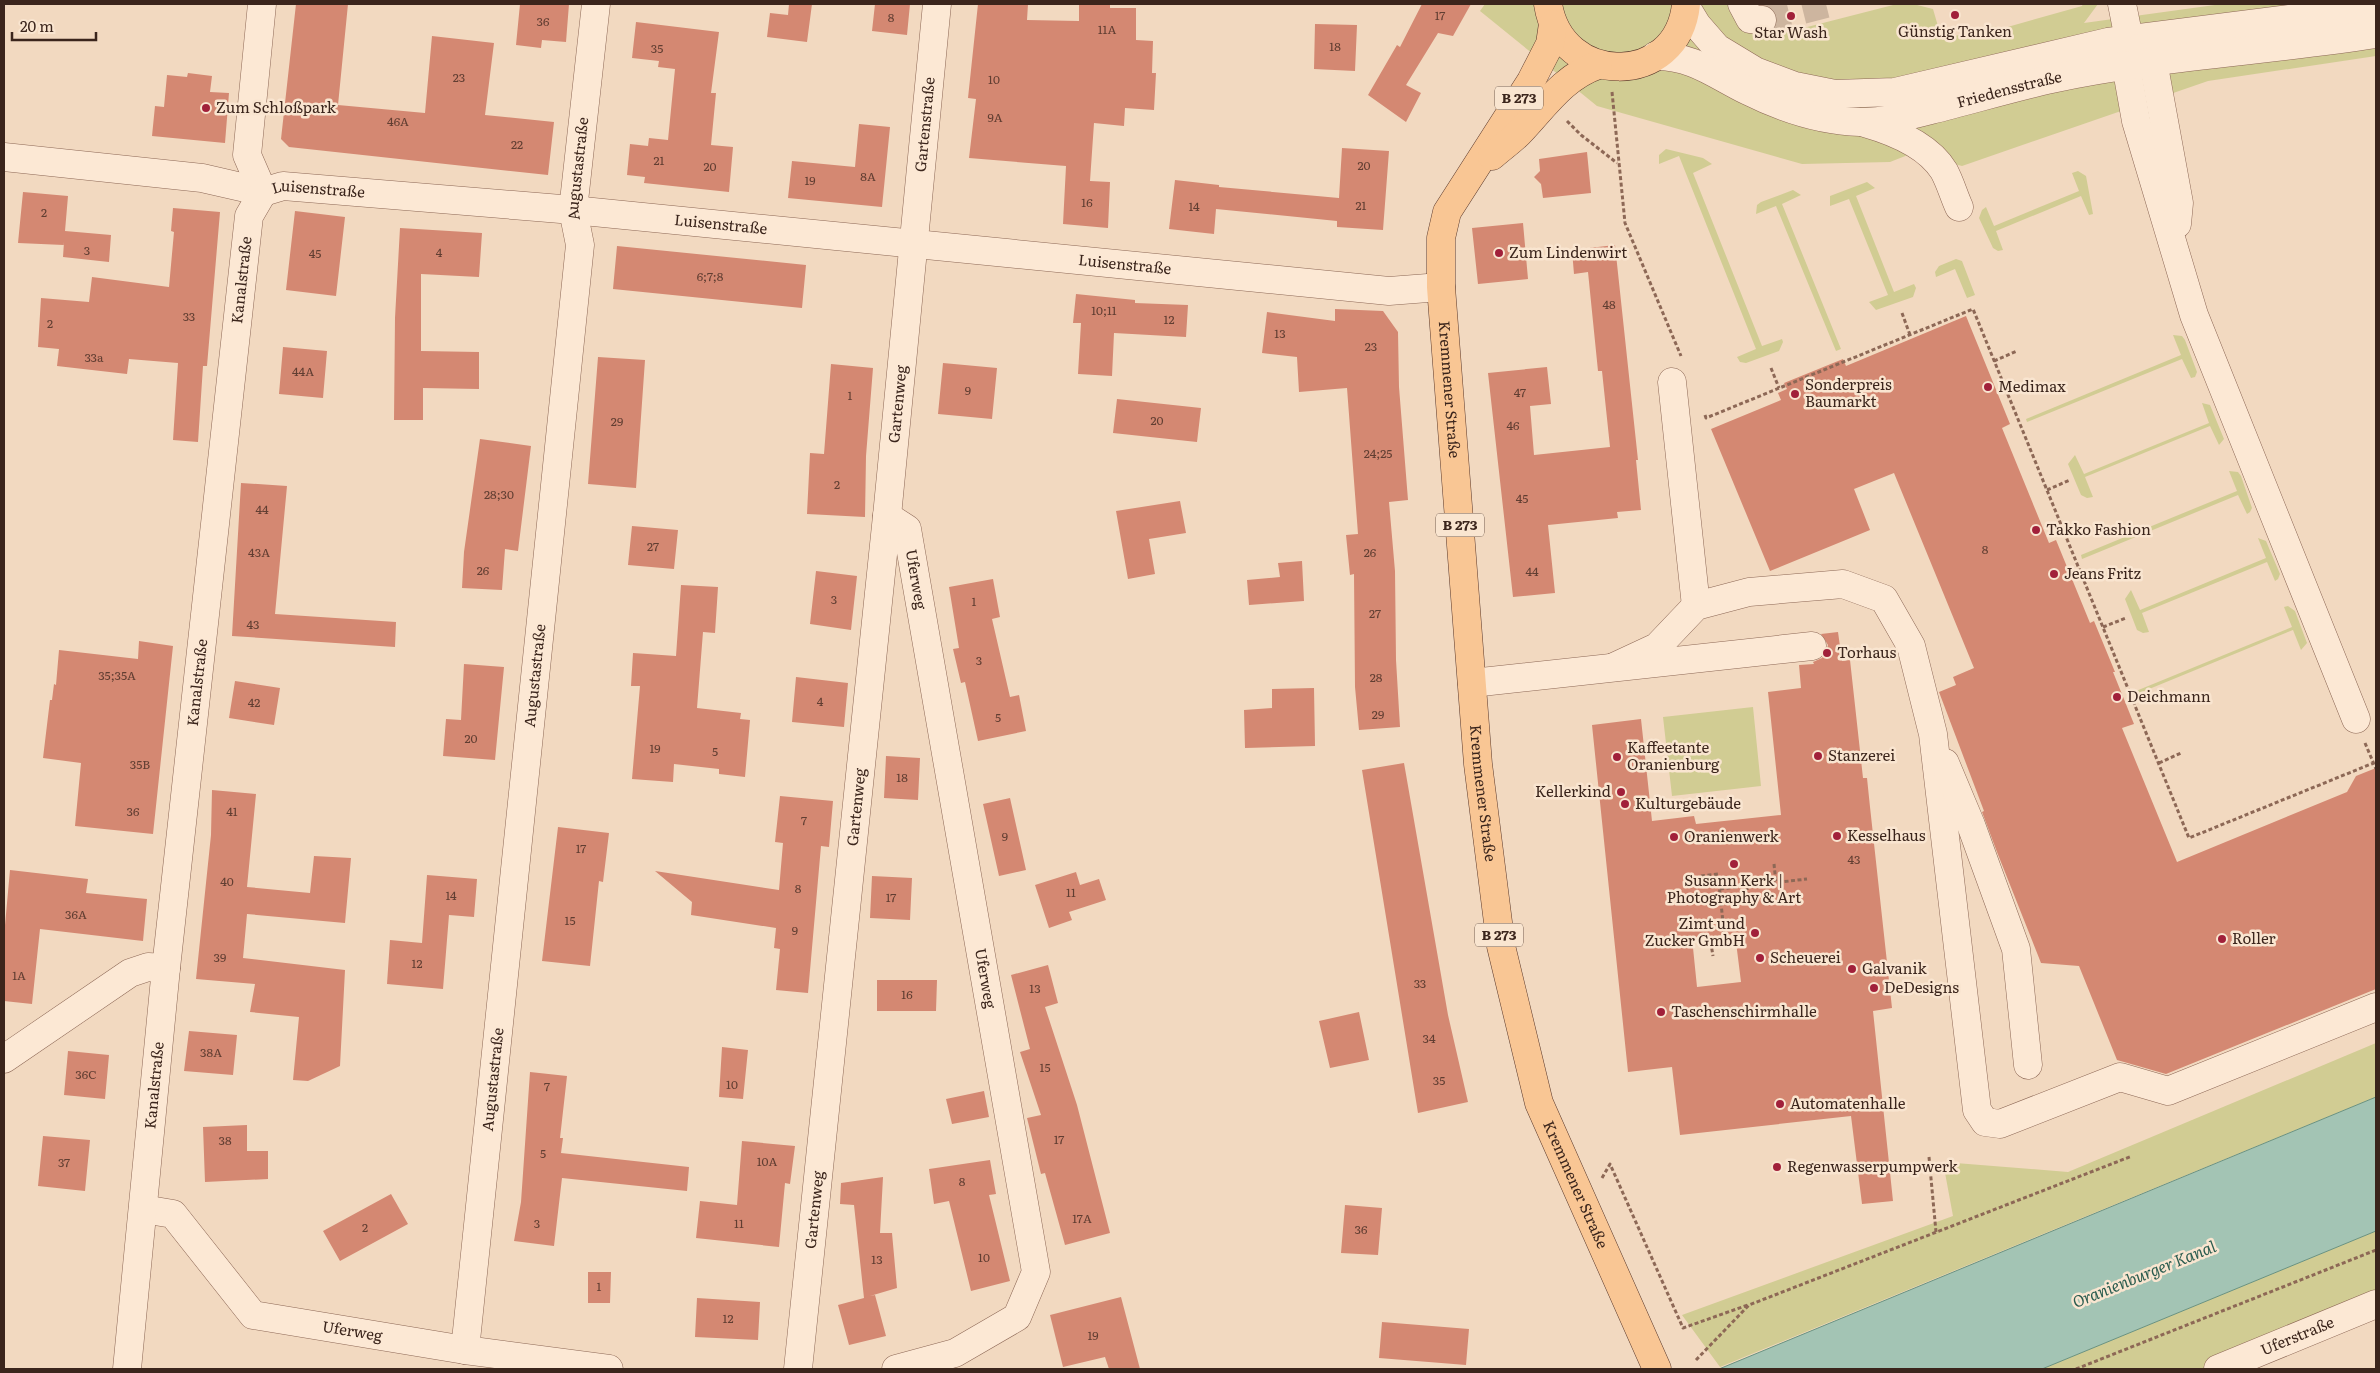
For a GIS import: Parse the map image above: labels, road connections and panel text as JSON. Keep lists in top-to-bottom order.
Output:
{
  "streets": {
    "main road": ["B 273", "Kremmener Straße"],
    "street": [
      "Friedensstraße",
      "Gartenstraße",
      "Augustastraße",
      "Luisenstraße",
      "Kanalstraße",
      "Gartenweg",
      "Uferweg",
      "Uferstraße"
    ]
  },
  "crossings": [
    ["Friedensstraße", "Kremmener Straße"],
    ["Gartenstraße", "Luisenstraße"],
    ["Gartenstraße", "Gartenweg"],
    ["Augustastraße", "Luisenstraße"],
    ["Augustastraße", "Uferweg"],
    ["Luisenstraße", "Kanalstraße"],
    ["Luisenstraße", "Kremmener Straße"],
    ["Luisenstraße", "Gartenweg"],
    ["Kanalstraße", "Uferweg"],
    ["Gartenweg", "Uferweg"]
  ],
  "water": ["Oranienburger Kanal"],
  "places": [
    "Günstig Tanken",
    "Star Wash",
    "Zum Schloßpark",
    "Zum Lindenwirt",
    "Medimax",
    "Sonderpreis Baumarkt",
    "Takko Fashion",
    "Jeans Fritz",
    "Torhaus",
    "Deichmann",
    "Stanzerei",
    "Kaffeetante Oranienburg",
    "Kellerkind",
    "Kulturgebäude",
    "Kesselhaus",
    "Oranienwerk",
    "Susann Kerk | Photography & Art",
    "Zimt und Zucker GmbH",
    "Roller",
    "Scheuerei",
    "Galvanik",
    "DeDesigns",
    "Taschenschirmhalle",
    "Automatenhalle",
    "Regenwasserpumpwerk"
  ],
  "house_numbers": [
    "17",
    "8",
    "36",
    "11A",
    "18",
    "35",
    "23",
    "10",
    "9A",
    "46A",
    "22",
    "21",
    "20",
    "20",
    "8A",
    "19",
    "16",
    "21",
    "14",
    "2",
    "3",
    "4",
    "45",
    "6;7;8",
    "48",
    "10;11",
    "33",
    "12",
    "2",
    "13",
    "23",
    "33a",
    "44A",
    "9",
    "47",
    "1",
    "20",
    "29",
    "46",
    "24;25",
    "2",
    "28;30",
    "45",
    "44",
    "27",
    "8",
    "43A",
    "26",
    "26",
    "44",
    "3",
    "1",
    "27",
    "43",
    "3",
    "35;35A",
    "28",
    "4",
    "42",
    "29",
    "5",
    "20",
    "19",
    "5",
    "35B",
    "18",
    "36",
    "41",
    "7",
    "9",
    "17",
    "43",
    "40",
    "8",
    "11",
    "14",
    "17",
    "36A",
    "15",
    "9",
    "39",
    "12",
    "1A",
    "33",
    "13",
    "16",
    "34",
    "38A",
    "15",
    "36C",
    "35",
    "10",
    "7",
    "17",
    "38",
    "5",
    "10A",
    "37",
    "8",
    "17A",
    "3",
    "11",
    "2",
    "36",
    "10",
    "13",
    "1",
    "12",
    "19"
  ],
  "scale_bar": "20 m"
}
